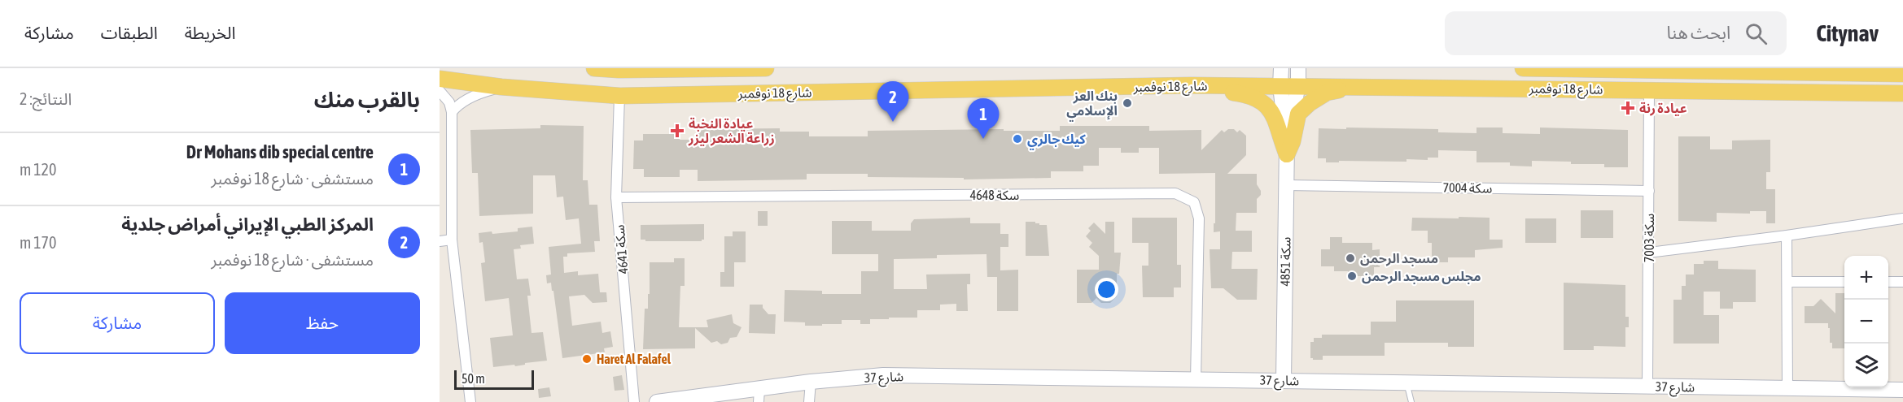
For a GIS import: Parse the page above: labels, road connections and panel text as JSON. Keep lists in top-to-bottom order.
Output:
{
  "streets": {
    "main road": ["شارع 18 نوفمبر"],
    "street": [
      "سكة 7004",
      "سكة 4648",
      "سكة 7003",
      "سكة 4641",
      "سكة 4851",
      "شارع 37"
    ]
  },
  "crossings": [
    ["شارع 18 نوفمبر", "سكة 7003"],
    ["شارع 18 نوفمبر", "سكة 4641"],
    ["شارع 18 نوفمبر", "سكة 4851"],
    ["سكة 7004", "سكة 7003"],
    ["سكة 7004", "سكة 4851"],
    ["سكة 4648", "سكة 4641"],
    ["سكة 4648", "شارع 37"],
    ["سكة 7003", "شارع 37"],
    ["سكة 4851", "شارع 37"]
  ],
  "places": {
    "other": [
      "بنك العز الإسلامي",
      "كيك جالري",
      "مسجد الرحمن",
      "مجلس مسجد الرحمن",
      "Haret Al Falafel"
    ],
    "health": ["عيادة رنة", "عيادة النخبة زراعة الشعر ليزر"]
  },
  "scale_bar": "50 m",
  "page": {
    "header": "Citynav",
    "search": "ابحث هنا",
    "nav": ["الخريطة", "الطبقات", "مشاركة"],
    "heading": ["بالقرب منك", "النتائج: 2"],
    "pins": ["2", "1"],
    "list": [
      {
        "mark": "1",
        "name": "Dr Mohans dib special centre",
        "note": "مستشفى · شارع 18 نوفمبر",
        "value": "120 m"
      },
      {
        "mark": "2",
        "name": "المركز الطبي الإيراني أمراض جلدية",
        "note": "مستشفى · شارع 18 نوفمبر",
        "value": "170 m"
      }
    ],
    "map_buttons": ["+", "−"],
    "buttons": ["حفظ", "مشاركة"],
    "scale": "50 m"
  }
}
